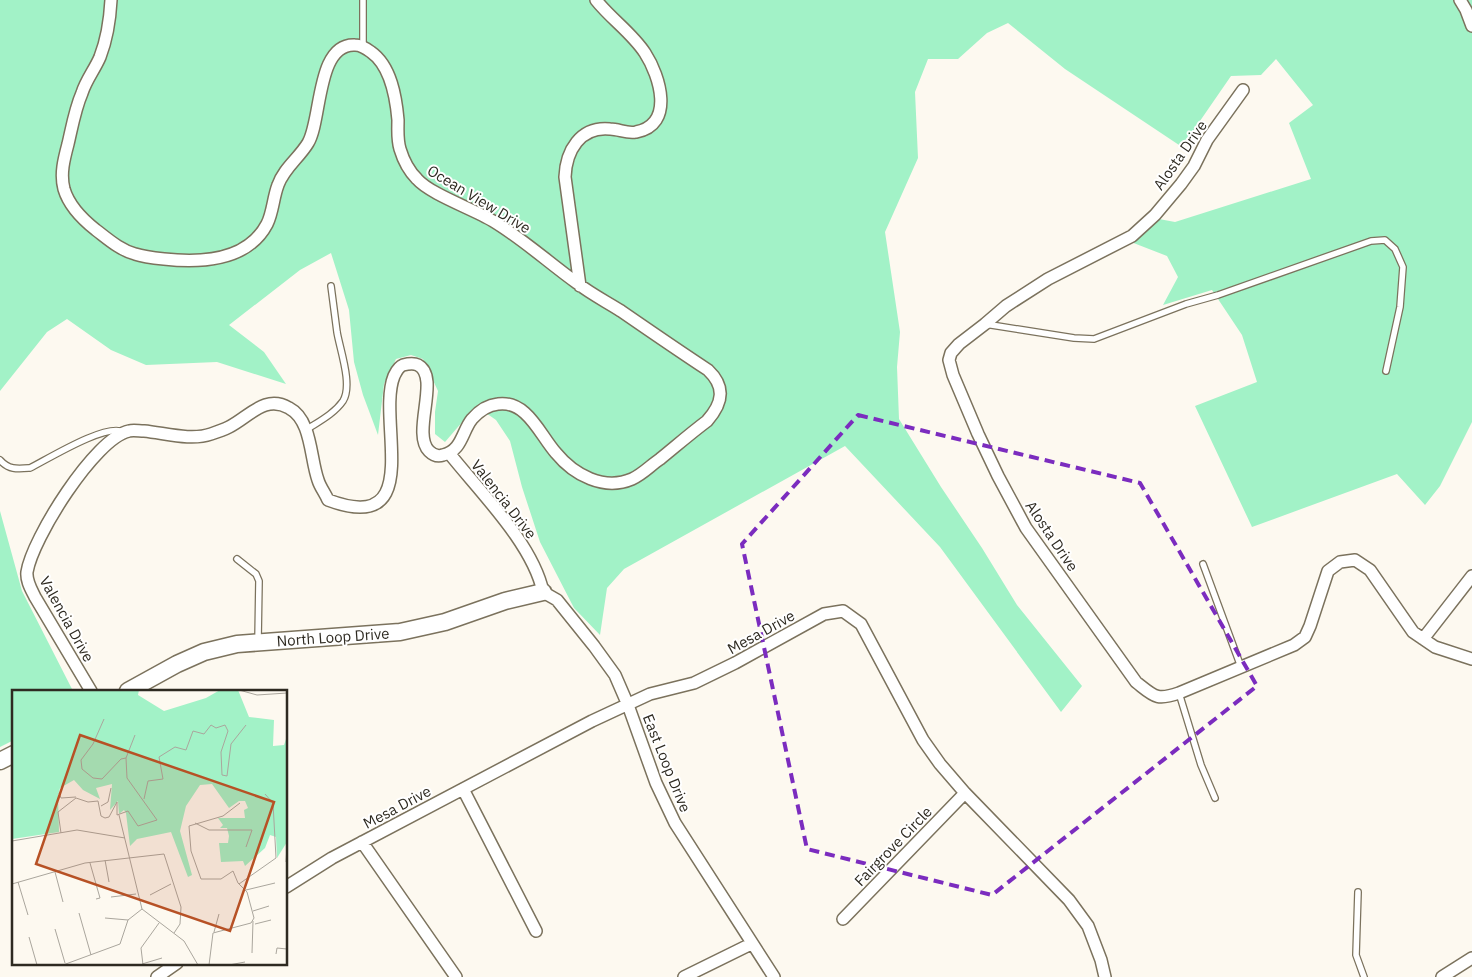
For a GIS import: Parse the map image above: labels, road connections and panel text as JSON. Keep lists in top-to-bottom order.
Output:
{
  "streets": {
    "street": [
      "Alosta Drive",
      "Ocean View Drive",
      "Valencia Drive",
      "Mesa Drive",
      "North Loop Drive",
      "East Loop Drive",
      "Fairgrove Circle"
    ]
  },
  "crossings": [
    ["Ocean View Drive", "Valencia Drive"],
    ["Valencia Drive", "North Loop Drive"],
    ["Valencia Drive", "East Loop Drive"],
    ["Mesa Drive", "East Loop Drive"],
    ["Mesa Drive", "Fairgrove Circle"],
    ["North Loop Drive", "East Loop Drive"]
  ]
}
